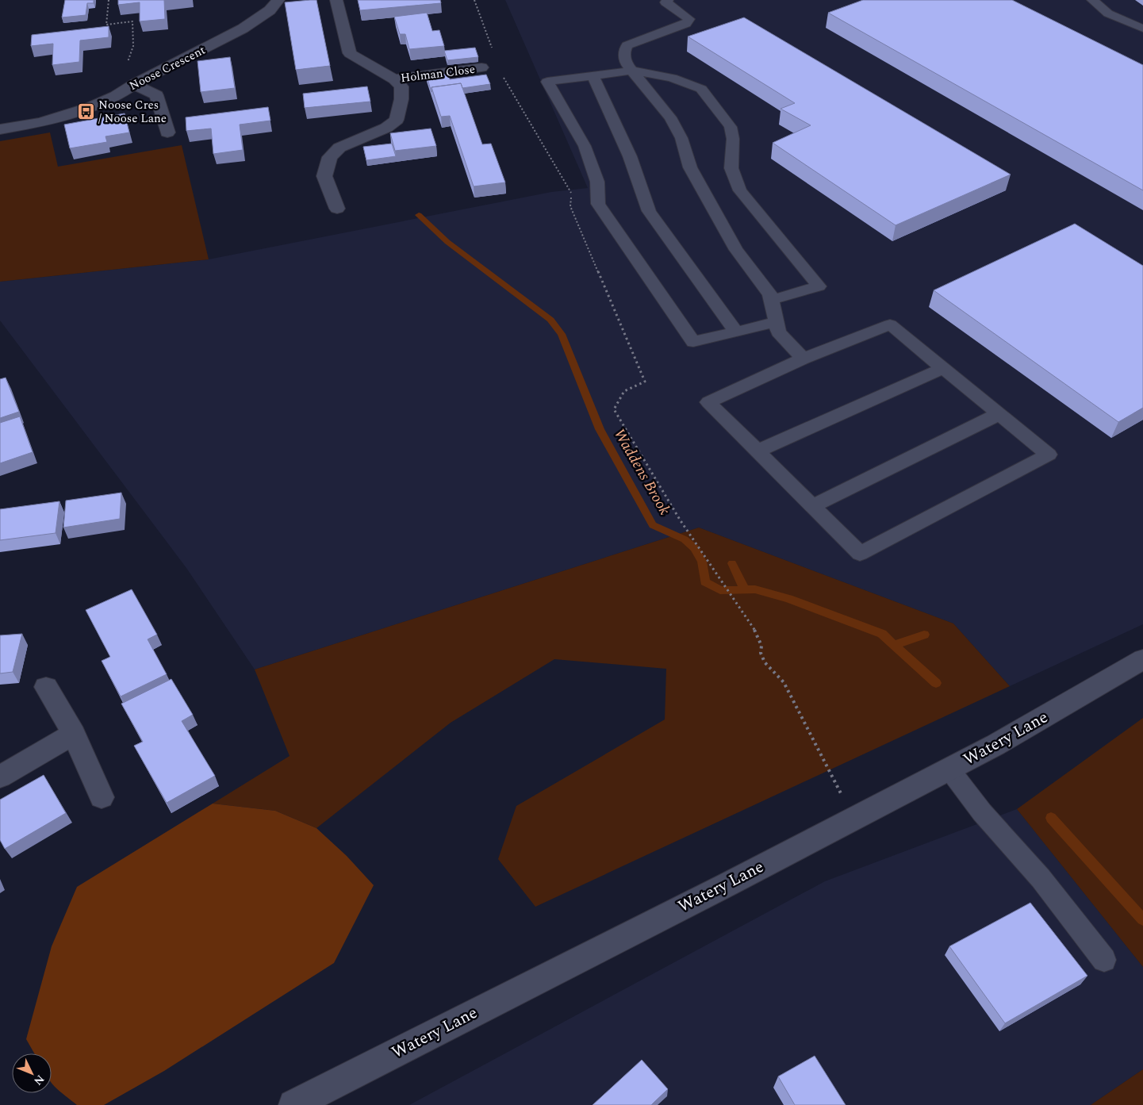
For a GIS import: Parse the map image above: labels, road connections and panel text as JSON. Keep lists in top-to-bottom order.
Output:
{
  "streets": {
    "street": ["Noose Crescent", "Holman Close", "Watery Lane"]
  },
  "water": ["Waddens Brook"],
  "places": {
    "bus stop": ["Noose Cres / Noose Lane"]
  },
  "north": "bottom right"
}
